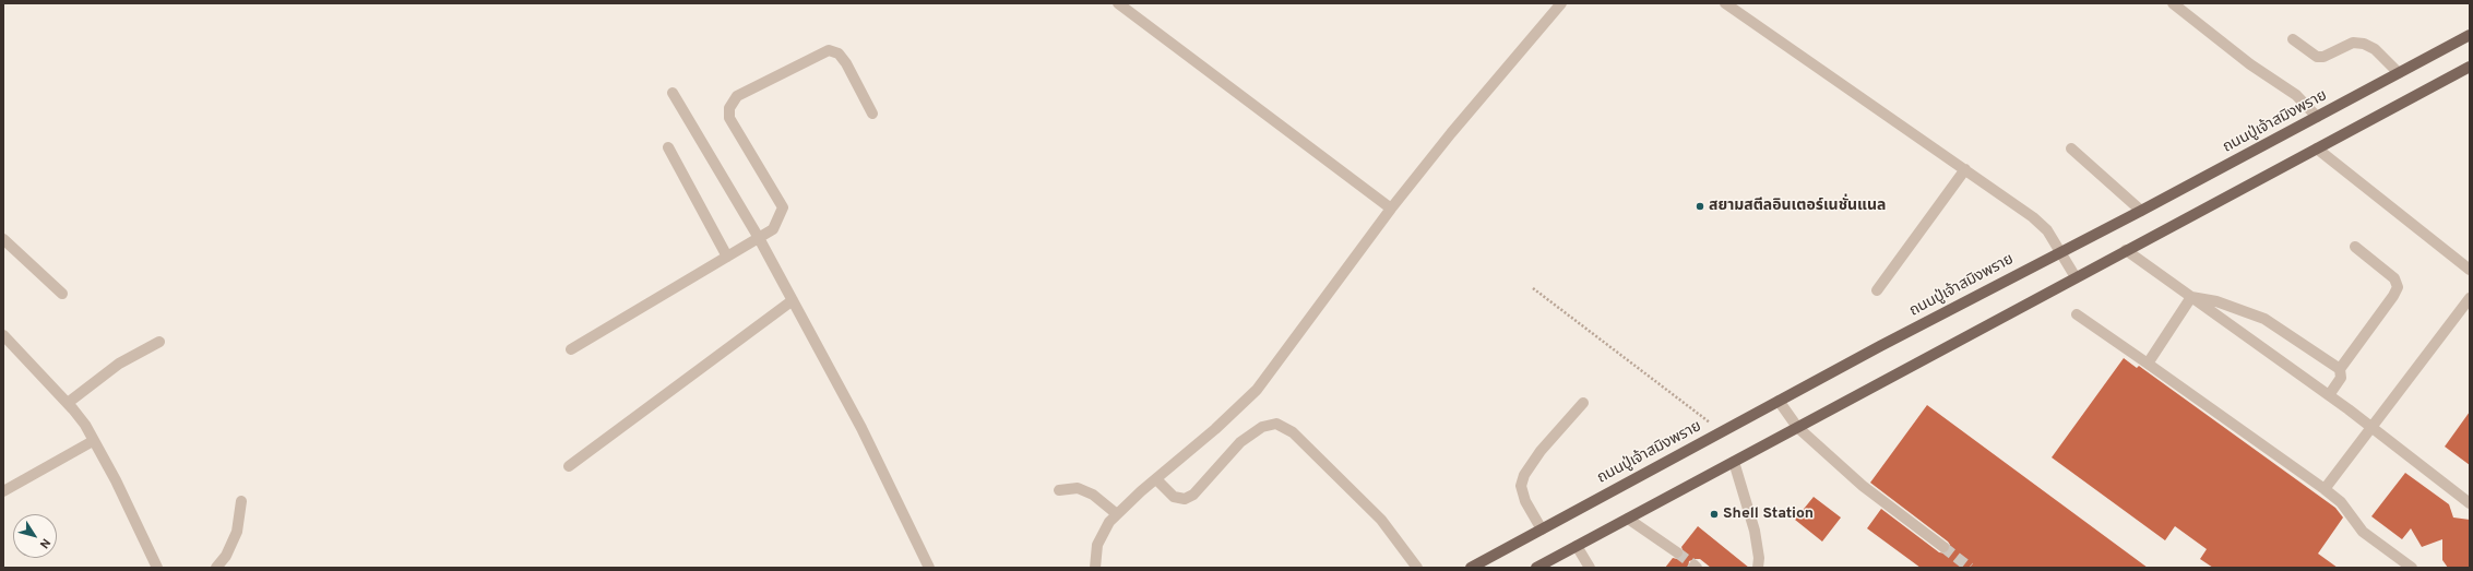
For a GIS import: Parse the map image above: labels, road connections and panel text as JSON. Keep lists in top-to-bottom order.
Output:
{
  "streets": {
    "main road": ["ถนนปู่เจ้าสมิงพราย"]
  },
  "places": ["สยามสตีลอินเตอร์เนชั่นแนล", "Shell Station"],
  "north": "bottom right"
}
